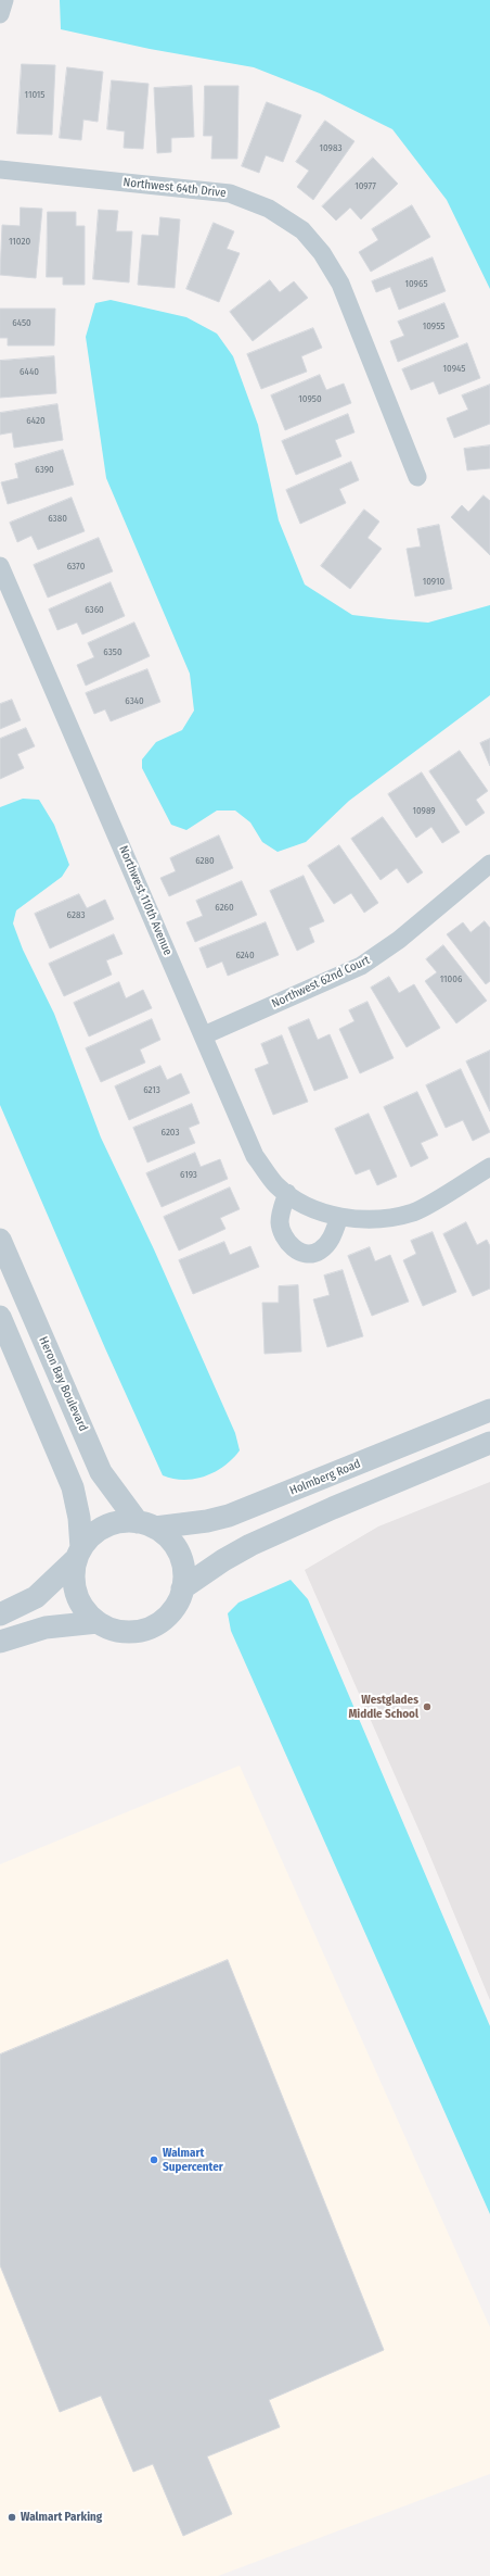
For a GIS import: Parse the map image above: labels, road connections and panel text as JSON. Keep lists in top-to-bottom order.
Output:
{
  "streets": {
    "street": [
      "Northwest 64th Drive",
      "Northwest 110th Avenue",
      "Northwest 62nd Court",
      "Heron Bay Boulevard",
      "Holmberg Road"
    ]
  },
  "crossings": [
    ["Northwest 110th Avenue", "Northwest 62nd Court"],
    ["Heron Bay Boulevard", "Holmberg Road"]
  ],
  "places": ["Westglades Middle School", "Walmart Supercenter", "Walmart Parking"],
  "house_numbers": [
    "11015",
    "10983",
    "10977",
    "11020",
    "10965",
    "6450",
    "10955",
    "10945",
    "6440",
    "10950",
    "6420",
    "6390",
    "6380",
    "6370",
    "10910",
    "6360",
    "6350",
    "6340",
    "10989",
    "6280",
    "6260",
    "6283",
    "6240",
    "11006",
    "6213",
    "6203",
    "6193"
  ]
}
